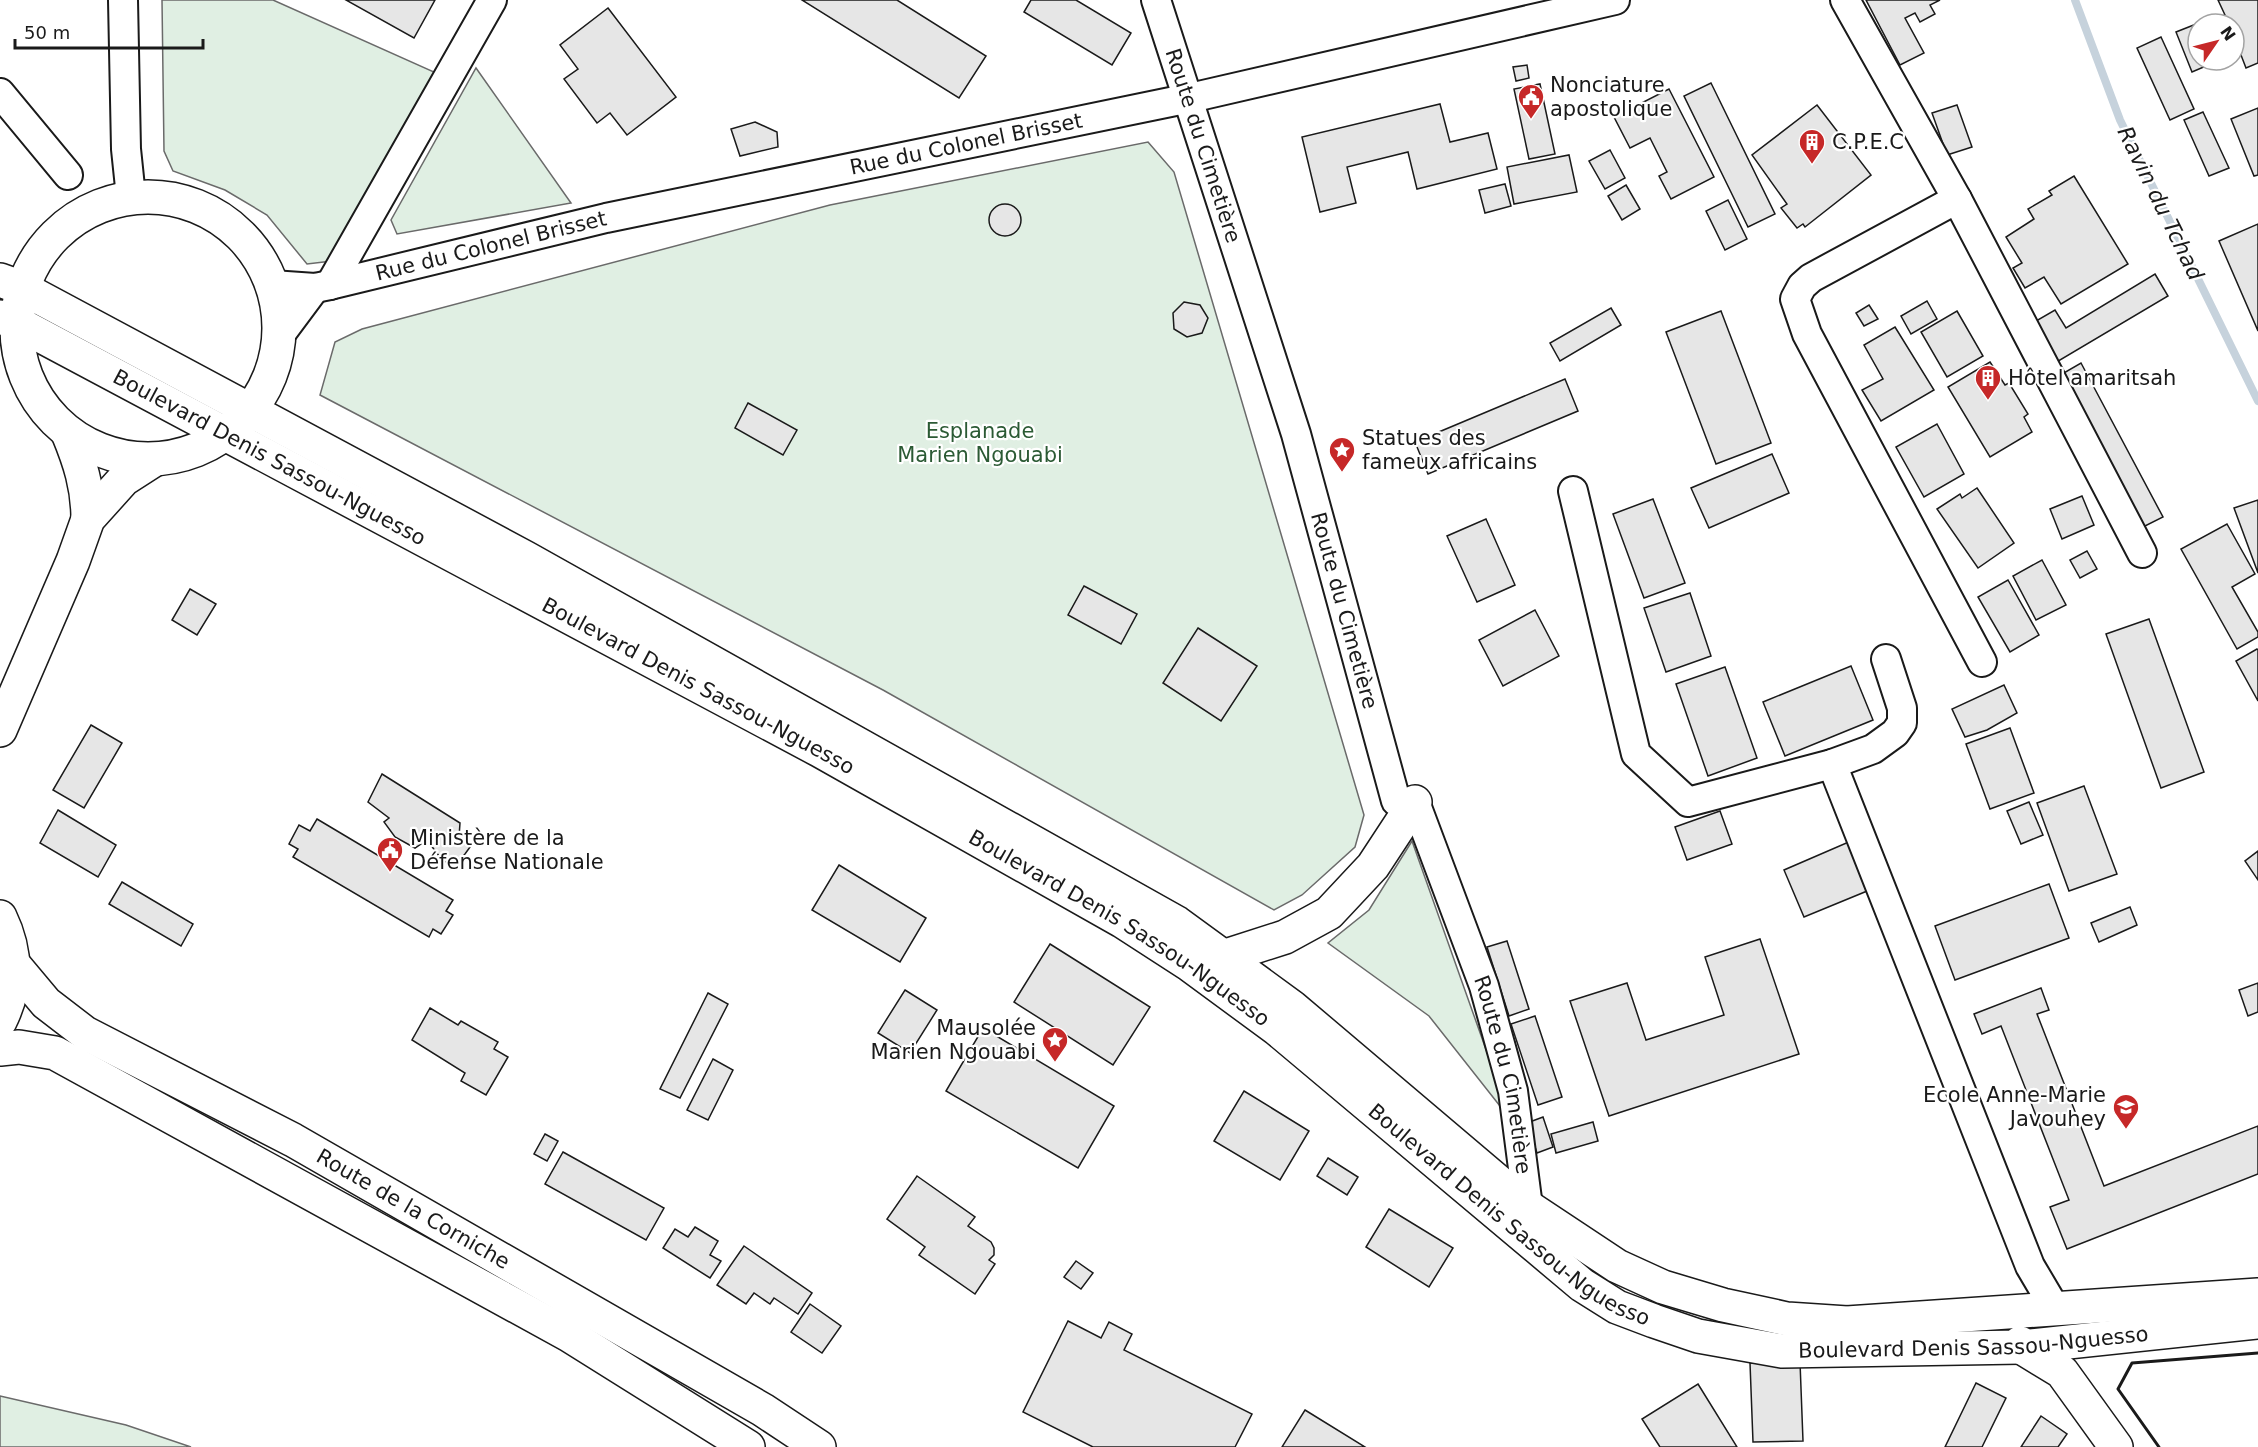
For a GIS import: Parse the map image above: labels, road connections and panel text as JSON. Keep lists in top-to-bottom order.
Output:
{
  "streets": {
    "main road": ["Boulevard Denis Sassou-Nguesso", "Route de la Corniche"],
    "street": ["Rue du Colonel Brisset", "Route du Cimetière"]
  },
  "crossings": [
    ["Rue du Colonel Brisset", "Route du Cimetière"],
    ["Route du Cimetière", "Boulevard Denis Sassou-Nguesso"]
  ],
  "water": ["Ravin du Tchad"],
  "parks": ["Esplanade Marien Ngouabi"],
  "places": {
    "public building": ["Nonciature apostolique", "Ministère de la Défense Nationale"],
    "building": ["C.P.E.C", "Hôtel amaritsah"],
    "place": ["Statues des fameux africains", "Mausolée Marien Ngouabi"],
    "school or university": ["Ecole Anne-Marie Javouhey"]
  },
  "scale_bar": "50 m",
  "north": "top right"
}
